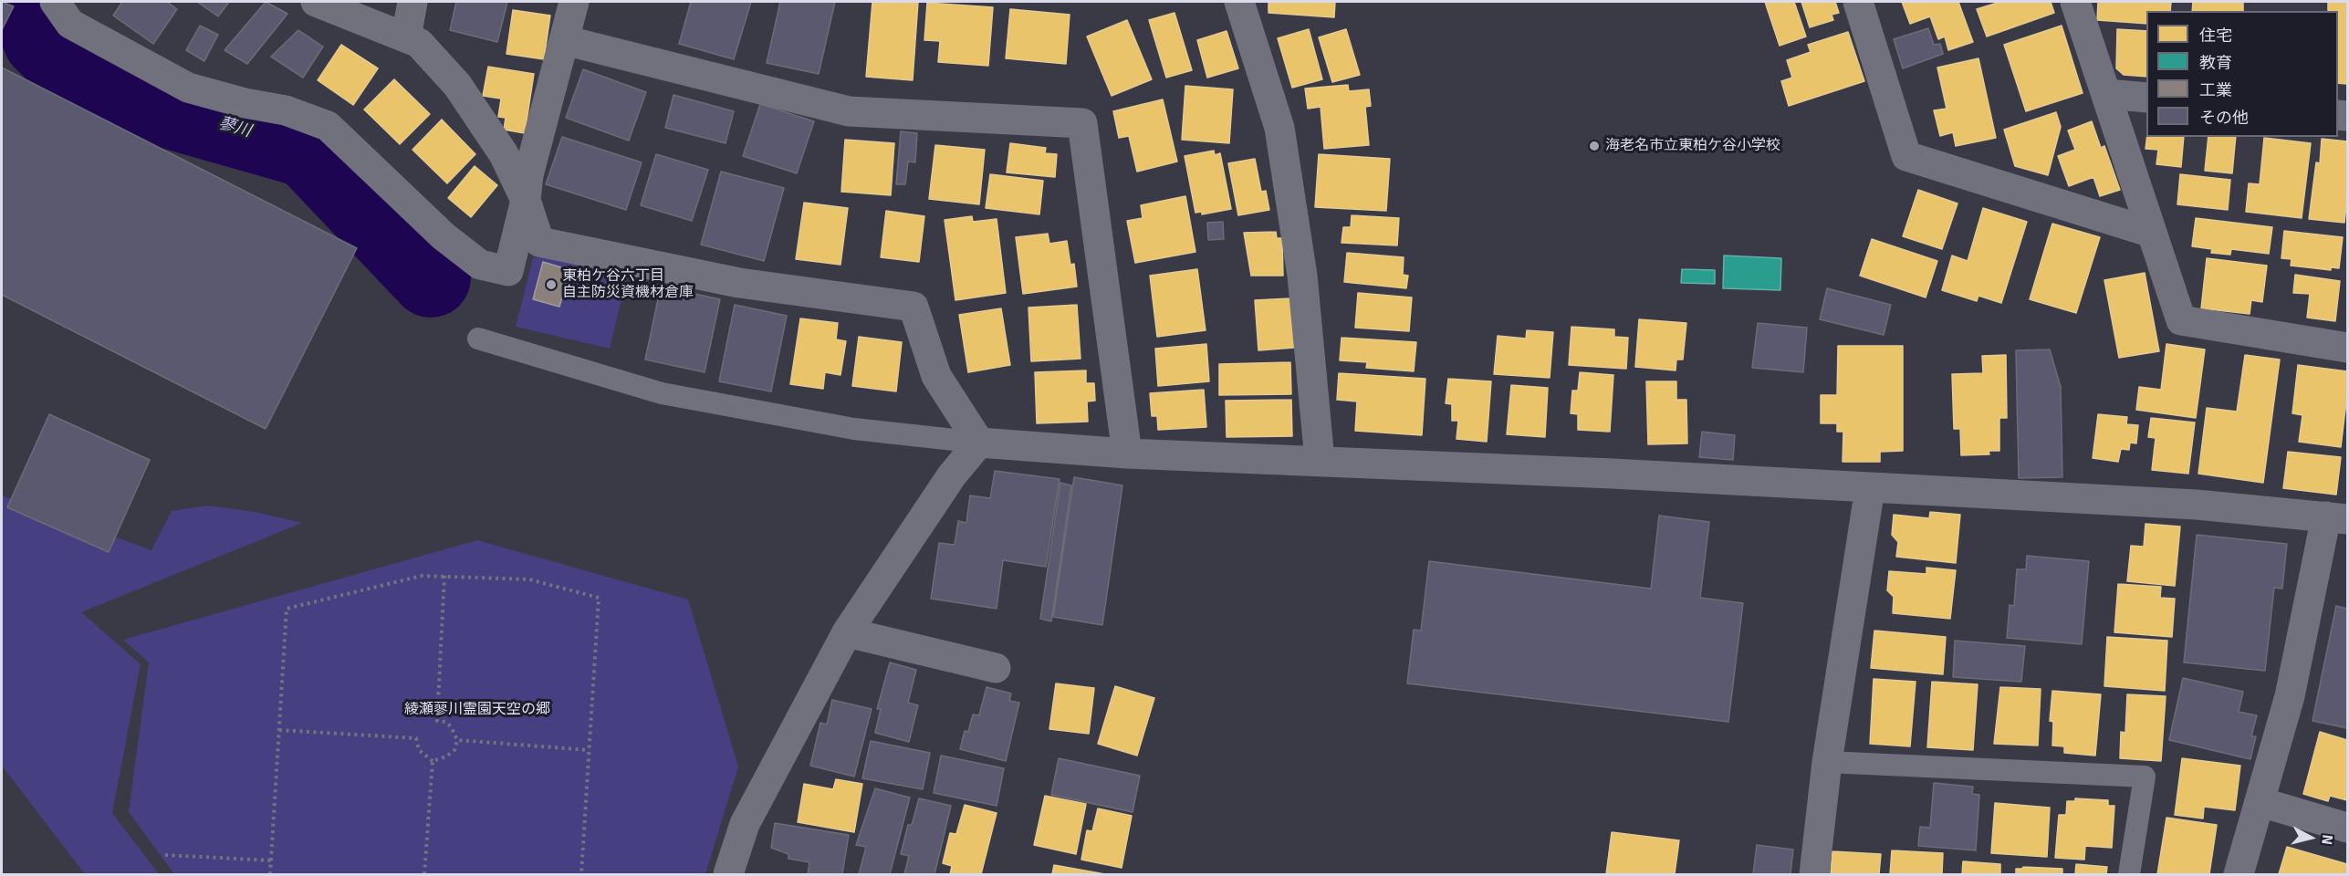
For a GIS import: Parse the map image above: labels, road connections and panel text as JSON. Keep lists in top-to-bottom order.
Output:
{
  "water": ["蓼川"],
  "parks": ["綾瀬蓼川霊園天空の郷"],
  "places": ["海老名市立東柏ケ谷小学校", "東柏ケ谷六丁目 自主防災資機材倉庫"],
  "legend": [
    "住宅",
    "教育",
    "工業",
    "その他"
  ],
  "north": "right"
}
